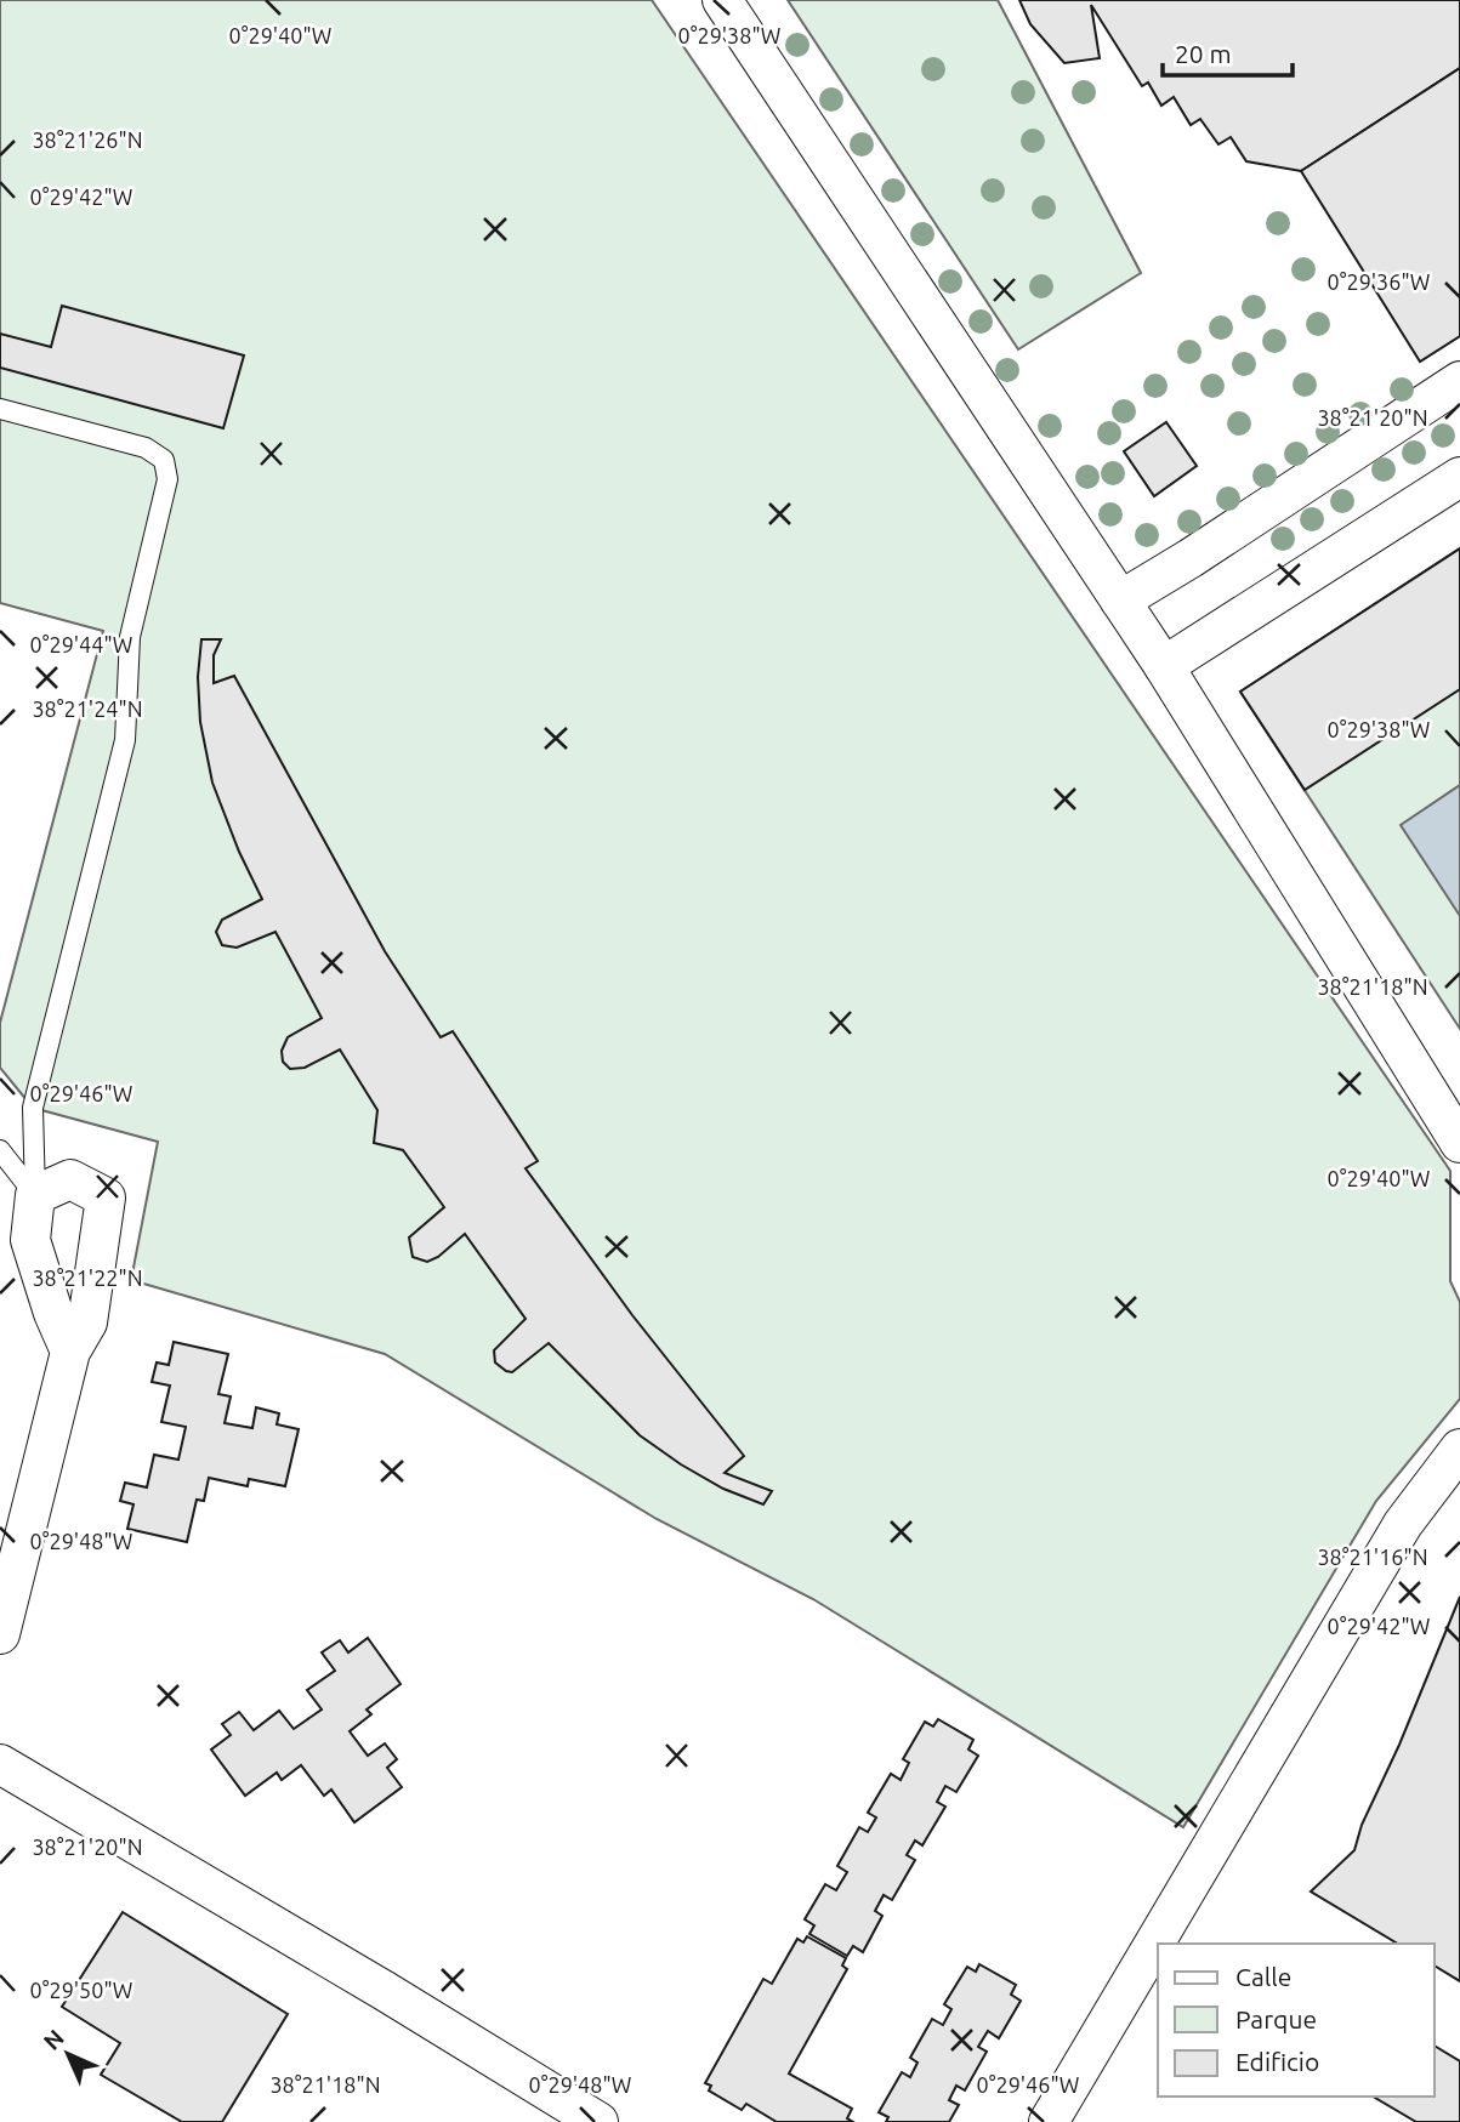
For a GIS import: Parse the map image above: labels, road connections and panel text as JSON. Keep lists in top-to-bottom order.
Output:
{
  "legend": ["Calle", "Parque", "Edificio"],
  "scale_bar": "20 m",
  "north": "top left",
  "coordinates": [
    "0°29'40\"W",
    "0°29'38\"W",
    "38°21'26\"N",
    "0°29'42\"W",
    "0°29'36\"W",
    "38°21'20\"N",
    "0°29'44\"W",
    "38°21'24\"N",
    "38°21'18\"N",
    "0°29'46\"W",
    "38°21'22\"N",
    "0°29'48\"W",
    "38°21'16\"N",
    "0°29'50\"W"
  ]
}
